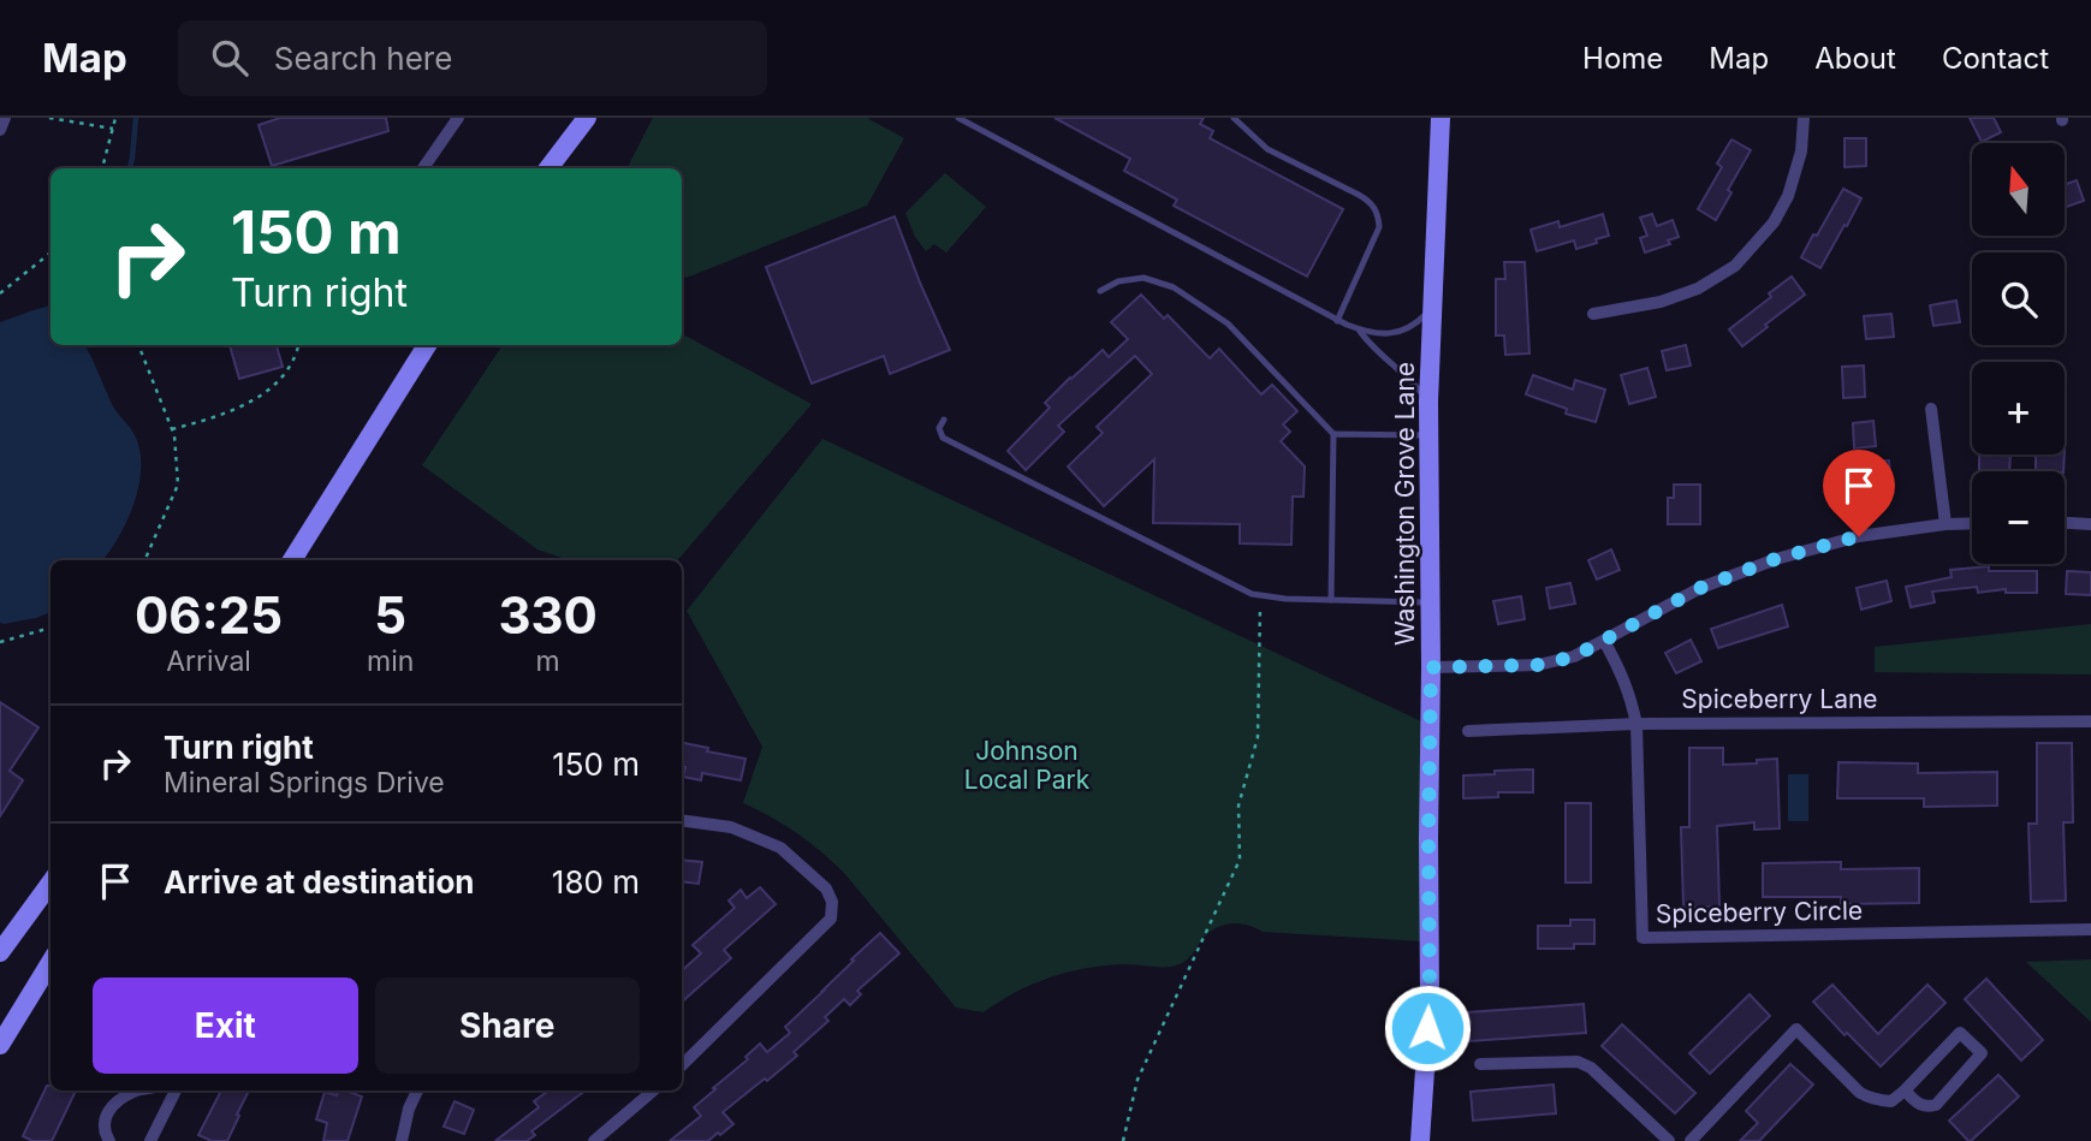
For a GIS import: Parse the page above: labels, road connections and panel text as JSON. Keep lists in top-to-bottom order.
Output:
{
  "streets": {
    "street": ["Washington Grove Lane", "Spiceberry Lane", "Spiceberry Circle"]
  },
  "crossings": [
    ["Spiceberry Lane", "Spiceberry Circle"]
  ],
  "parks": ["Johnson Local Park"],
  "north": "top",
  "page": {
    "header": "Map",
    "search": "Search here",
    "nav": [
      "Home",
      "Map",
      "About",
      "Contact"
    ],
    "map_buttons": ["+", "−"],
    "turn": ["150 m", "Turn right"],
    "eta": [
      "06:25",
      "Arrival",
      "5",
      "min",
      "330",
      "m"
    ],
    "list": [
      {
        "name": "Turn right",
        "note": "Mineral Springs Drive",
        "value": "150 m"
      },
      {
        "name": "Arrive at destination",
        "value": "180 m"
      }
    ],
    "buttons": ["Exit", "Share"]
  }
}
